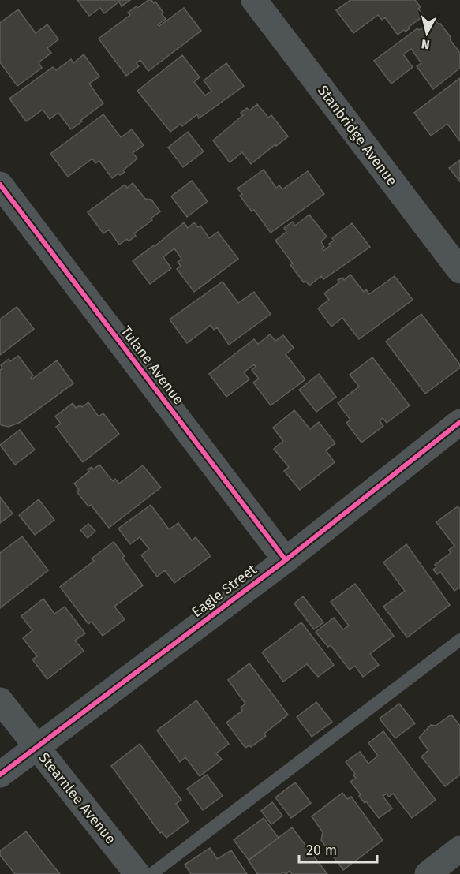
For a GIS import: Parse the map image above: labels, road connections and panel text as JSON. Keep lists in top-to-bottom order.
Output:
{
  "streets": {
    "street": [
      "Stanbridge Avenue",
      "Tulane Avenue",
      "Eagle Street",
      "Stearnlee Avenue"
    ]
  },
  "crossings": [
    ["Tulane Avenue", "Eagle Street"],
    ["Eagle Street", "Stearnlee Avenue"]
  ],
  "scale_bar": "20 m",
  "north": "bottom"
}
